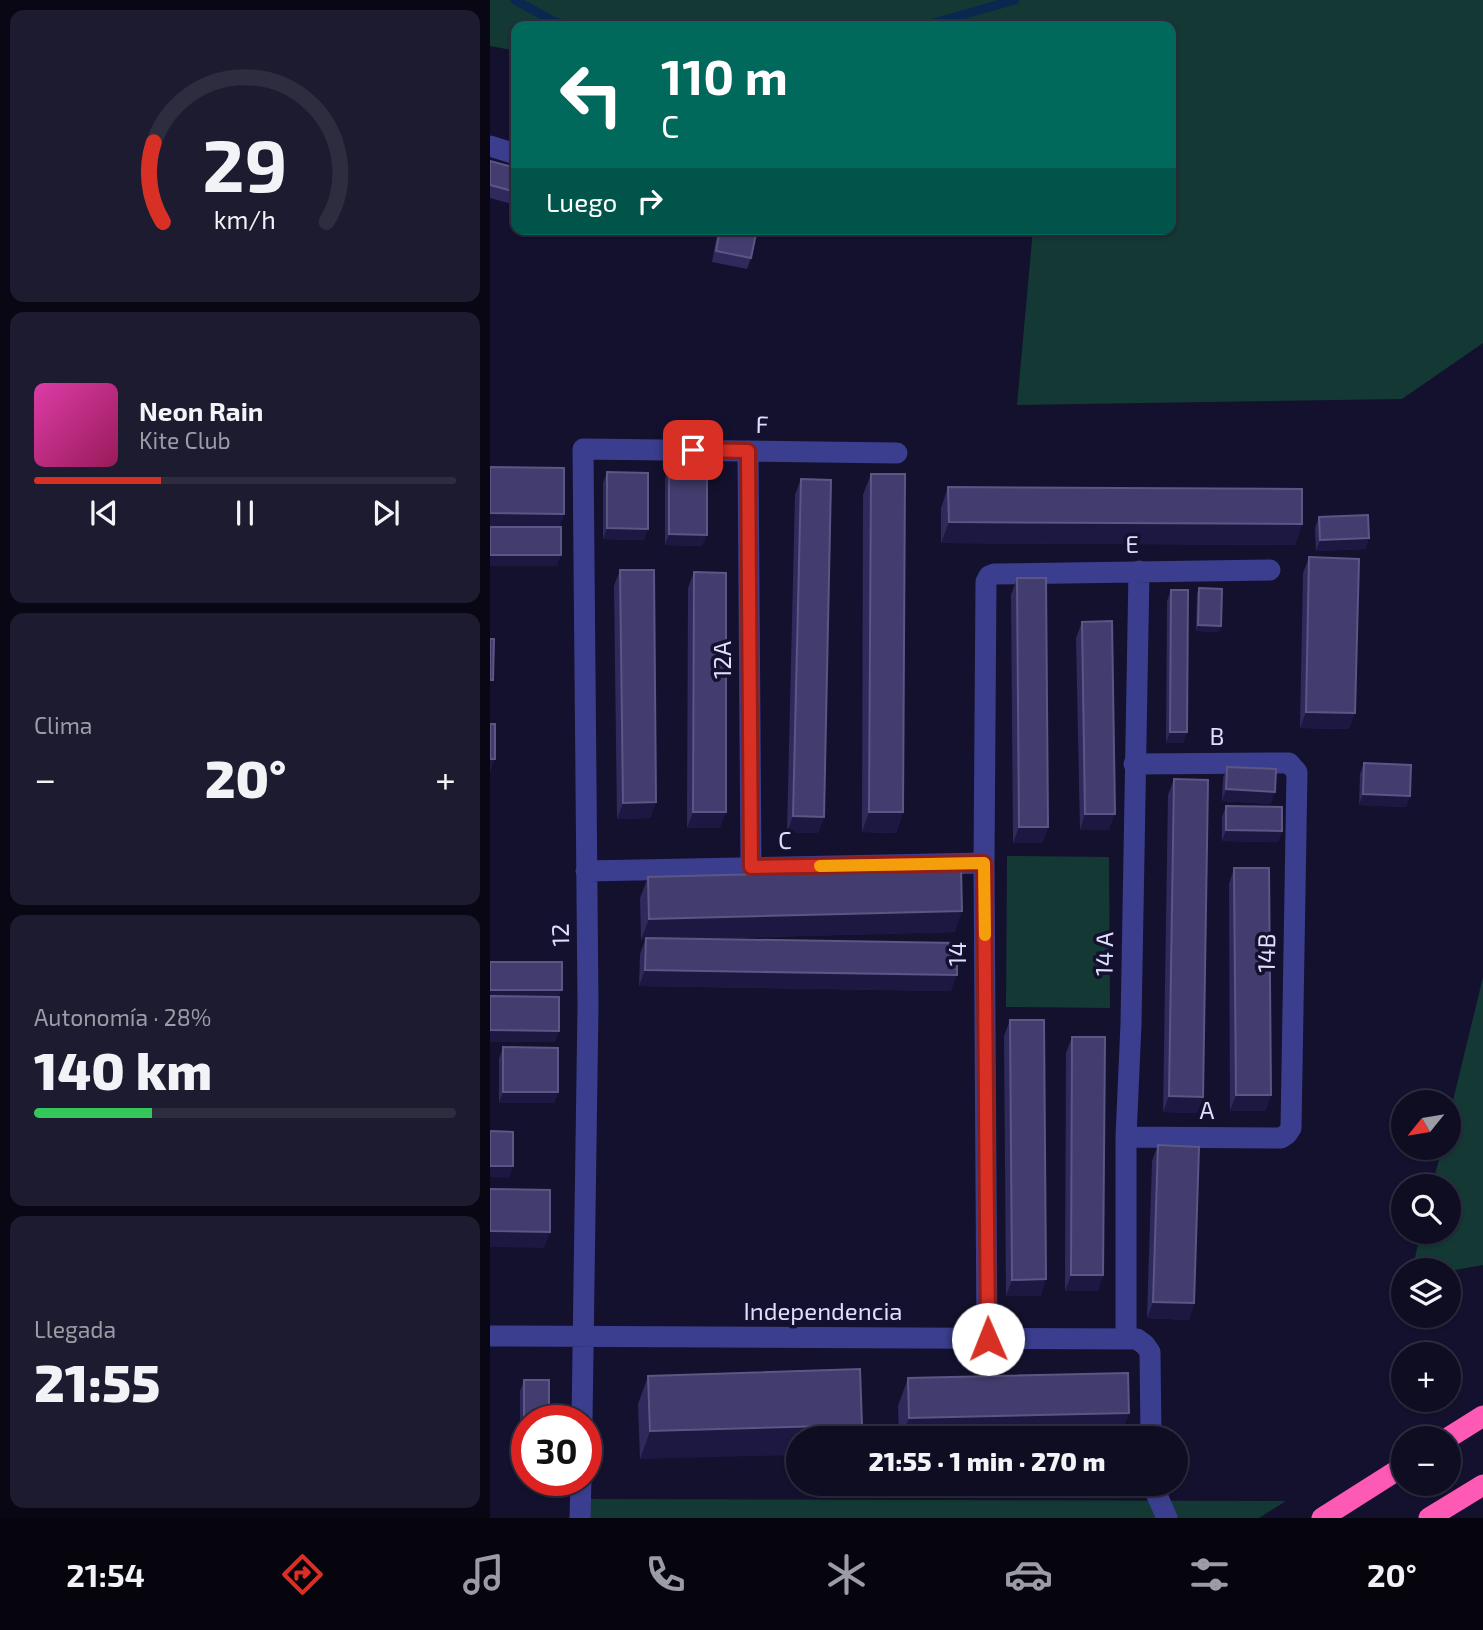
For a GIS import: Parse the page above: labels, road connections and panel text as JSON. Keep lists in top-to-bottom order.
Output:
{
  "streets": {
    "street": [
      "F",
      "E",
      "12A",
      "B",
      "C",
      "12",
      "14B",
      "14",
      "14 A",
      "A",
      "Independencia"
    ]
  },
  "crossings": [
    ["F", "12A"],
    ["F", "12"],
    ["E", "14"],
    ["E", "14 A"],
    ["12A", "C"],
    ["B", "14B"],
    ["B", "14 A"],
    ["C", "12"],
    ["C", "14"],
    ["12", "Independencia"],
    ["14B", "A"],
    ["14", "Independencia"],
    ["14 A", "A"],
    ["14 A", "Independencia"]
  ],
  "north": "bottom left",
  "page": {
    "turn": ["110 m", "C"],
    "then": "Luego",
    "song": ["Neon Rain", "Kite Club"],
    "tile": [
      "Clima",
      ["Autonomía · 28%", "140 km"],
      ["Llegada", "21:55"]
    ],
    "heat": ["−", "20°", "+"],
    "map_buttons": ["+", "−"],
    "limit": "30",
    "trip": "21:55 · 1 min · 270 m",
    "tabs": ["21:54", "20°"],
    "gauge": ["29", "km/h"]
  }
}
